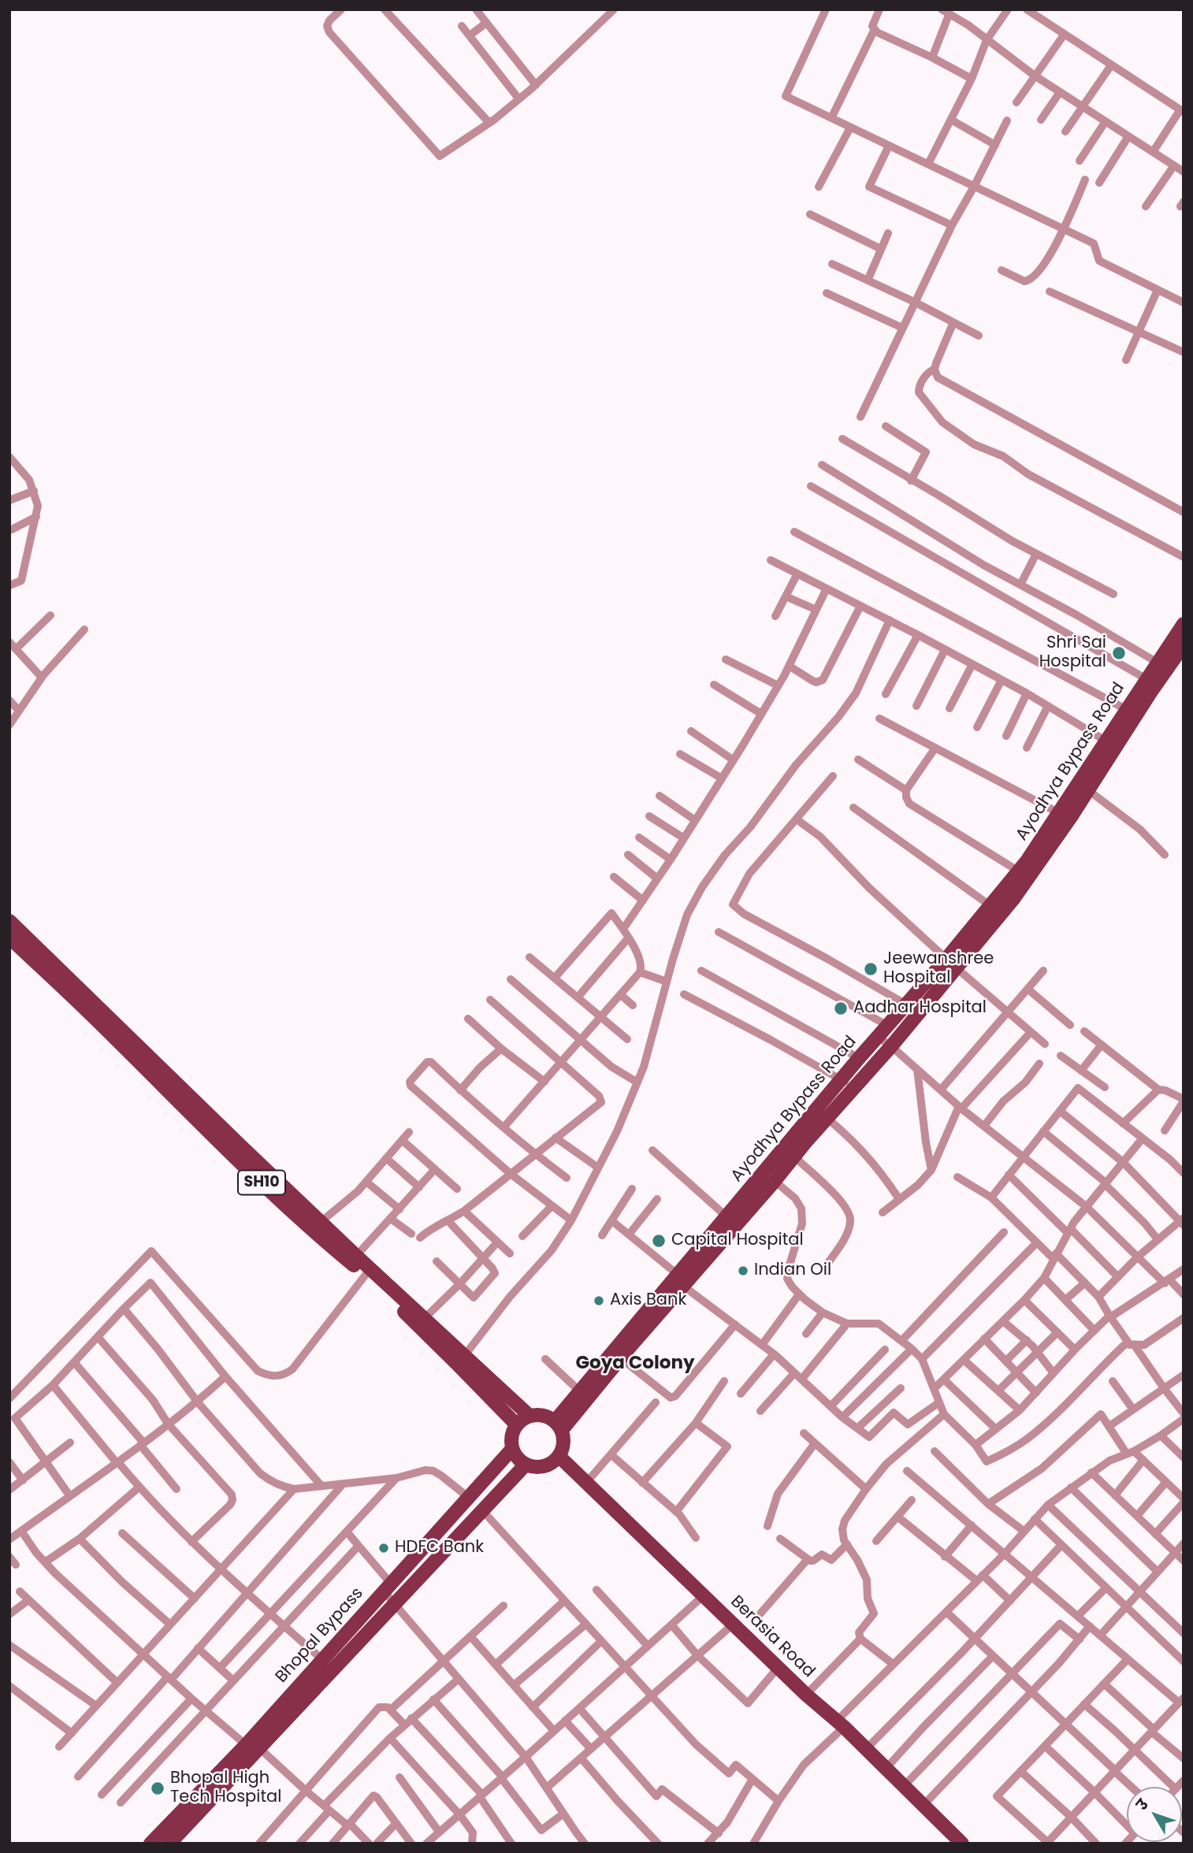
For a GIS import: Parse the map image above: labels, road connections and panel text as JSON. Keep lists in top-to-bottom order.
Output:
{
  "streets": {
    "main road": [
      "Ayodhya Bypass Road",
      "SH10",
      "Bhopal Bypass",
      "Berasia Road"
    ]
  },
  "crossings": [
    ["Ayodhya Bypass Road", "SH10"],
    ["Ayodhya Bypass Road", "Bhopal Bypass"],
    ["Ayodhya Bypass Road", "Berasia Road"],
    ["SH10", "Bhopal Bypass"],
    ["SH10", "Berasia Road"],
    ["Bhopal Bypass", "Berasia Road"]
  ],
  "districts": ["Goya Colony"],
  "places": [
    "Shri Sai Hospital",
    "Jeewanshree Hospital",
    "Aadhar Hospital",
    "Capital Hospital",
    "Indian Oil",
    "Axis Bank",
    "HDFC Bank",
    "Bhopal High Tech Hospital"
  ],
  "north": "top left"
}
